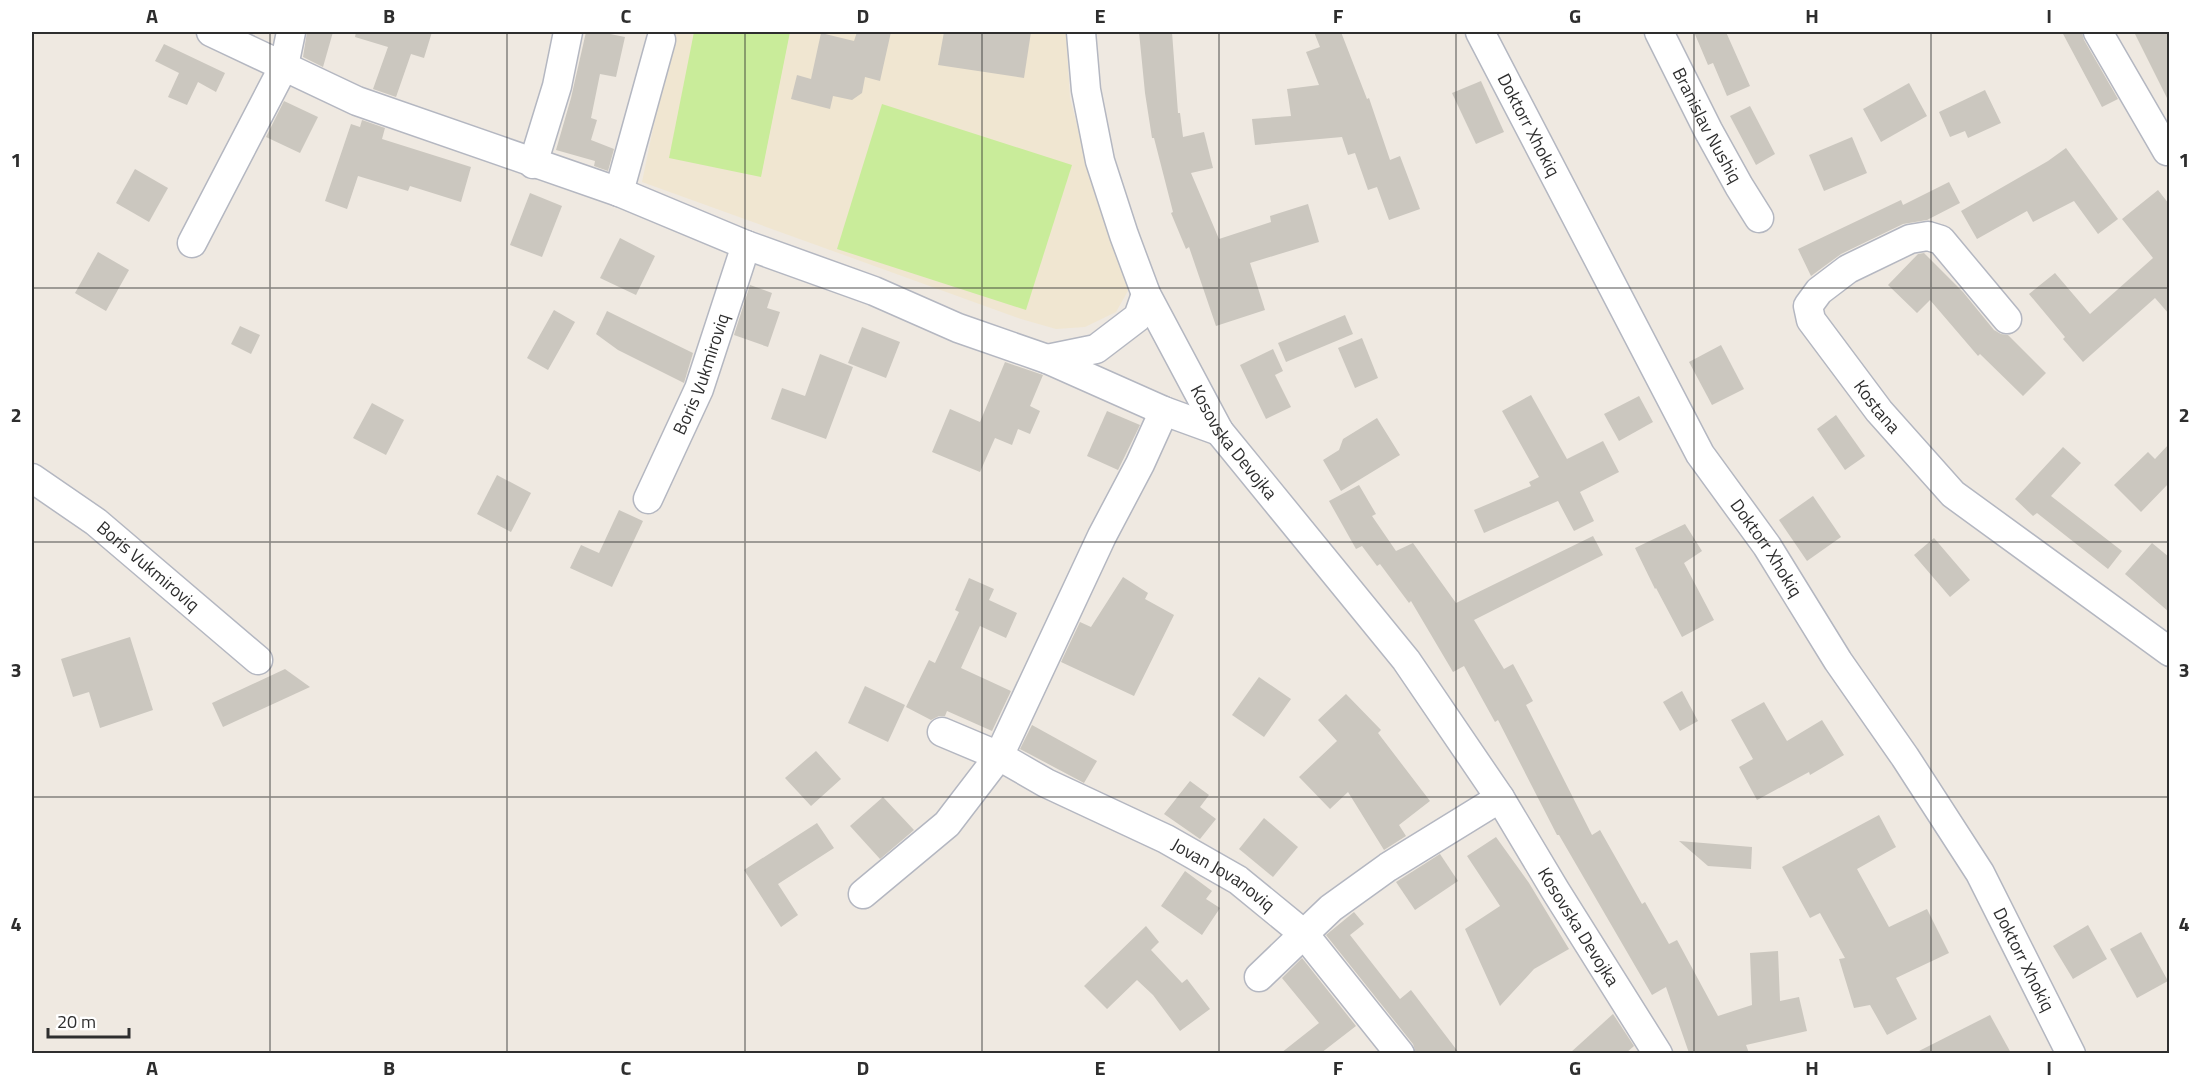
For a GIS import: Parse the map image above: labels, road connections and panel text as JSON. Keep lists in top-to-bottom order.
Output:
{
  "streets": {
    "street": [
      "Doktorr Xhokiq",
      "Branislav Nushiq",
      "Boris Vukmiroviq",
      "Kostana",
      "Kosovska Devojka",
      "Jovan Jovanoviq"
    ]
  },
  "scale_bar": "20 m",
  "grid": {
    "columns": [
      "A",
      "B",
      "C",
      "D",
      "E",
      "F",
      "G",
      "H",
      "I"
    ],
    "rows": [
      "1",
      "2",
      "3",
      "4"
    ]
  }
}
